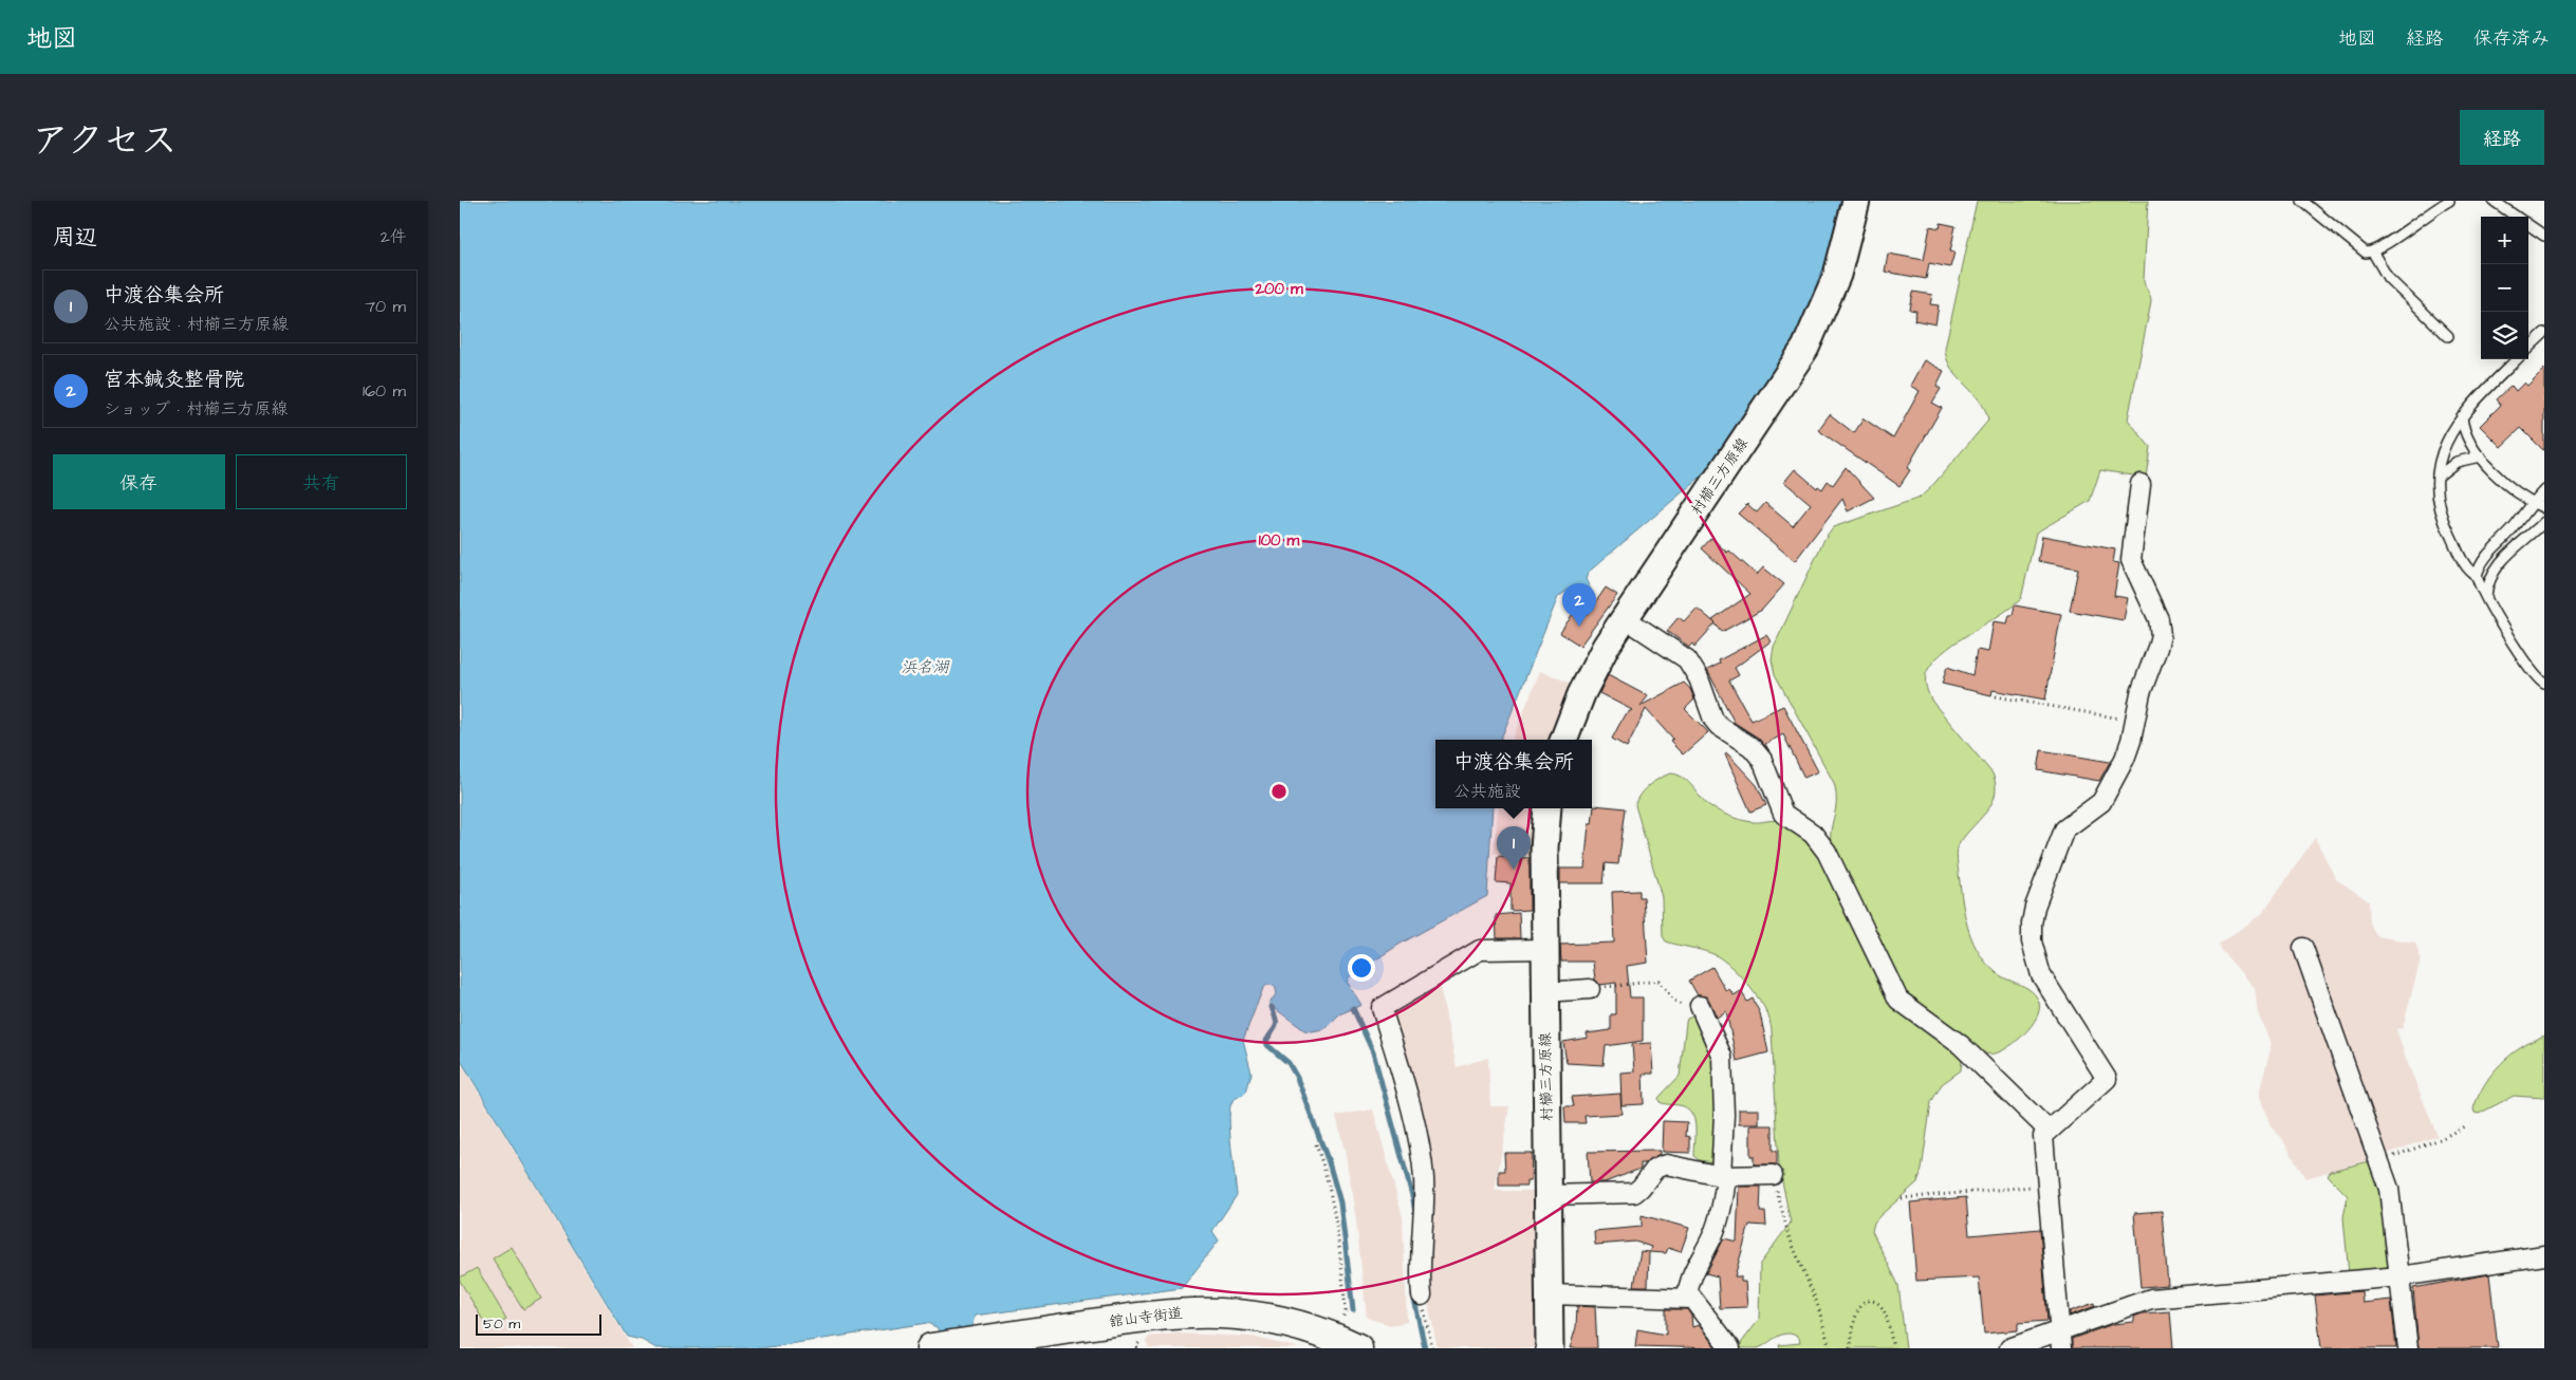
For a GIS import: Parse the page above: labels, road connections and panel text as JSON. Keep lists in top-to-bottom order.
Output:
{
  "streets": {
    "main road": ["村櫛三方原線", "舘山寺街道"]
  },
  "water": ["浜名湖"],
  "scale_bar": "50 m",
  "page": {
    "header": "地図",
    "nav": ["地図", "経路", "保存済み"],
    "title": "アクセス",
    "buttons": [
      "経路",
      ["保存", "共有"]
    ],
    "heading": ["周辺", "2件"],
    "map_buttons": ["+", "−"],
    "list": [
      {
        "mark": "1",
        "name": "中渡谷集会所",
        "note": "公共施設 · 村櫛三方原線",
        "value": "70 m"
      },
      {
        "mark": "2",
        "name": "宮本鍼灸整骨院",
        "note": "ショップ · 村櫛三方原線",
        "value": "160 m"
      }
    ],
    "pins": ["2", "1"],
    "popup": ["中渡谷集会所", "公共施設"],
    "scale": "50 m"
  },
  "rings": ["200 m", "100 m"]
}
